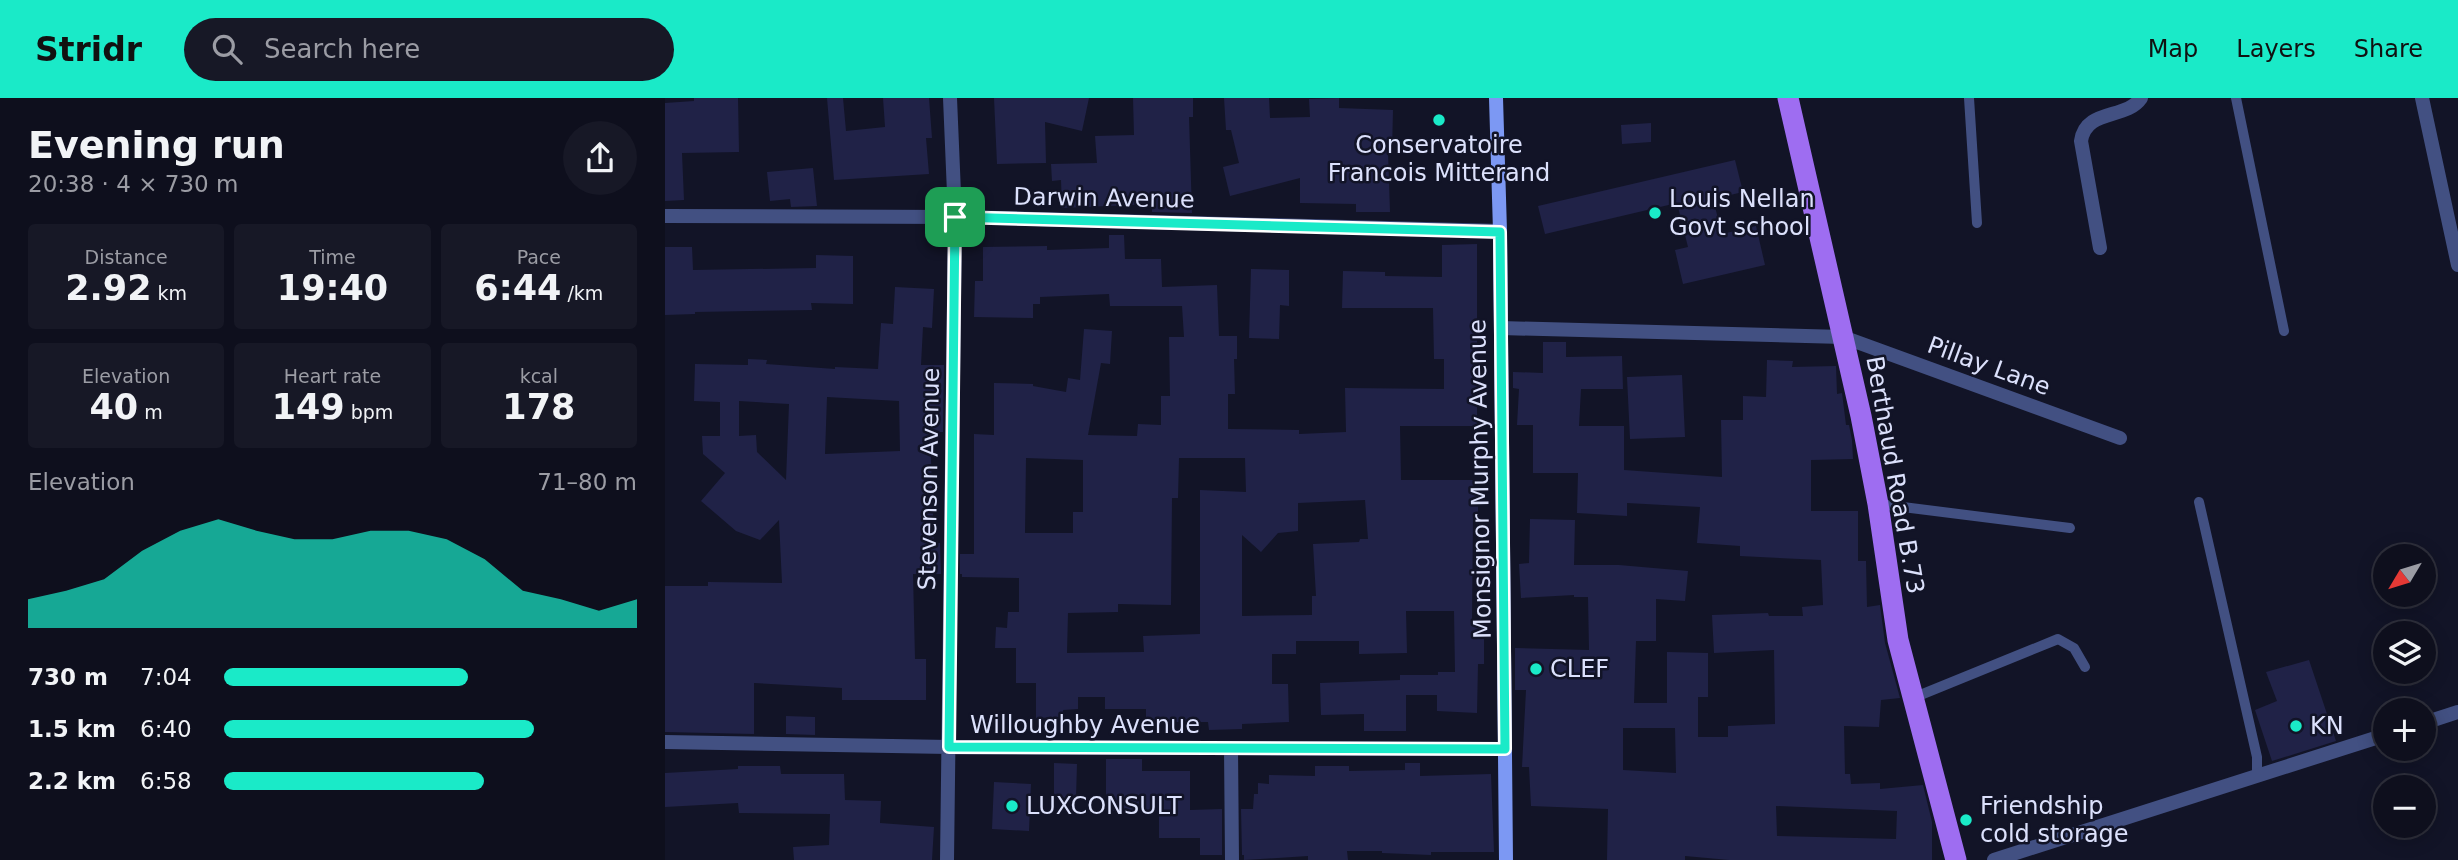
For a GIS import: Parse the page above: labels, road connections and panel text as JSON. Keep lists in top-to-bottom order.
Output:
{
  "streets": {
    "main road": ["Berthaud Road B.73"],
    "street": [
      "Darwin Avenue",
      "Pillay Lane",
      "Stevenson Avenue",
      "Monsignor Murphy Avenue",
      "Willoughby Avenue"
    ]
  },
  "crossings": [
    ["Darwin Avenue", "Stevenson Avenue"],
    ["Darwin Avenue", "Monsignor Murphy Avenue"],
    ["Pillay Lane", "Berthaud Road B.73"],
    ["Pillay Lane", "Monsignor Murphy Avenue"],
    ["Stevenson Avenue", "Willoughby Avenue"],
    ["Monsignor Murphy Avenue", "Willoughby Avenue"]
  ],
  "places": [
    "Conservatoire Francois Mitterand",
    "Louis Nellan Govt school",
    "CLEF",
    "KN",
    "LUXCONSULT",
    "Friendship cold storage"
  ],
  "north": "bottom left",
  "page": {
    "header": "Stridr",
    "search": "Search here",
    "nav": ["Map", "Layers", "Share"],
    "heading": ["Evening run", "20:38 · 4 × 730 m"],
    "stats": [
      ["Distance", "2.92 km"],
      ["Time", "19:40"],
      ["Pace", "6:44 /km"],
      ["Elevation", "40 m"],
      ["Heart rate", "149 bpm"],
      ["kcal", "178"]
    ],
    "chart": ["Elevation", "71–80 m"],
    "map_buttons": ["+", "−"],
    "list": [
      {
        "name": "730 m",
        "note": "7:04"
      },
      {
        "name": "1.5 km",
        "note": "6:40"
      },
      {
        "name": "2.2 km",
        "note": "6:58"
      }
    ]
  }
}
